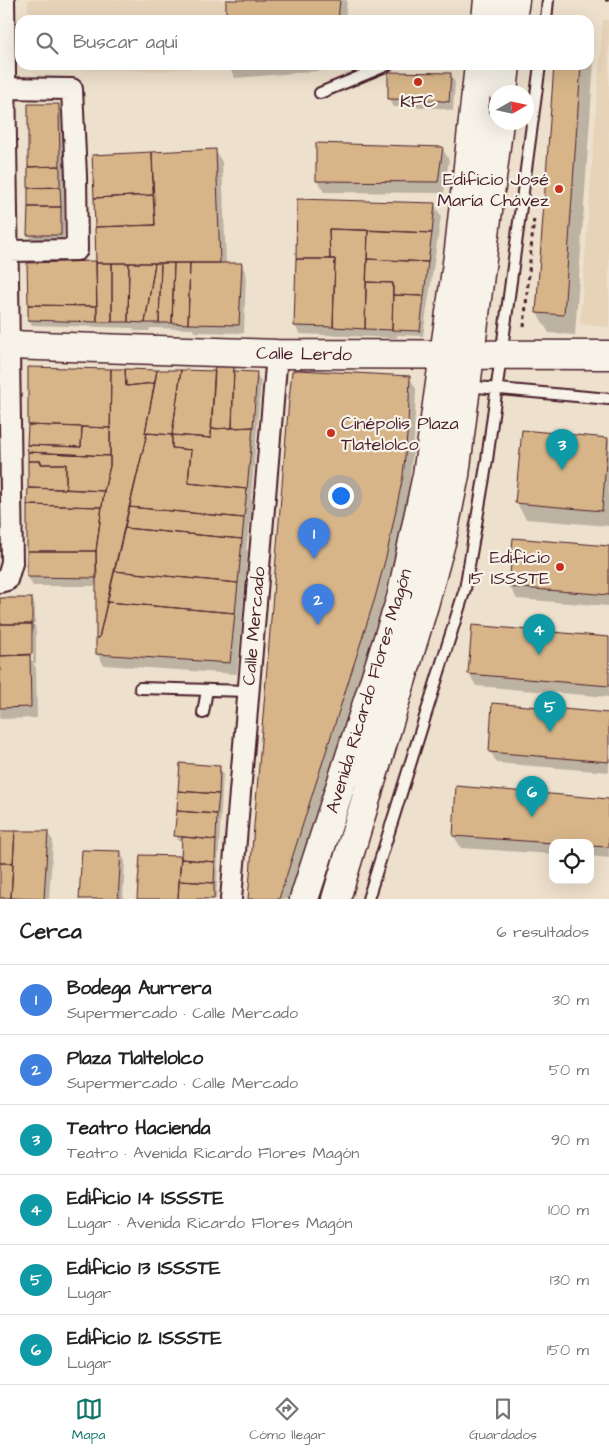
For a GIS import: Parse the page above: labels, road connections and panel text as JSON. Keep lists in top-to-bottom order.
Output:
{
  "streets": {
    "main road": ["Calle Lerdo", "Avenida Ricardo Flores Magón"],
    "street": ["Calle Mercado"]
  },
  "crossings": [
    ["Calle Lerdo", "Calle Mercado"],
    ["Calle Lerdo", "Avenida Ricardo Flores Magón"]
  ],
  "places": [
    "KFC",
    "Edificio José María Chávez",
    "Cinépolis Plaza Tlatelolco",
    "Edificio 15 ISSSTE"
  ],
  "north": "right",
  "page": {
    "search": "Buscar aquí",
    "pins": [
      "3",
      "1",
      "2",
      "4",
      "5",
      "6"
    ],
    "heading": ["Cerca", "6 resultados"],
    "list": [
      {
        "mark": "1",
        "name": "Bodega Aurrera",
        "note": "Supermercado · Calle Mercado",
        "value": "30 m"
      },
      {
        "mark": "2",
        "name": "Plaza Tlaltelolco",
        "note": "Supermercado · Calle Mercado",
        "value": "50 m"
      },
      {
        "mark": "3",
        "name": "Teatro Hacienda",
        "note": "Teatro · Avenida Ricardo Flores Magón",
        "value": "90 m"
      },
      {
        "mark": "4",
        "name": "Edificio 14 ISSSTE",
        "note": "Lugar · Avenida Ricardo Flores Magón",
        "value": "100 m"
      },
      {
        "mark": "5",
        "name": "Edificio 13 ISSSTE",
        "note": "Lugar",
        "value": "130 m"
      },
      {
        "mark": "6",
        "name": "Edificio 12 ISSSTE",
        "note": "Lugar",
        "value": "150 m"
      }
    ],
    "nav": ["Mapa", "Cómo llegar", "Guardados"]
  }
}
